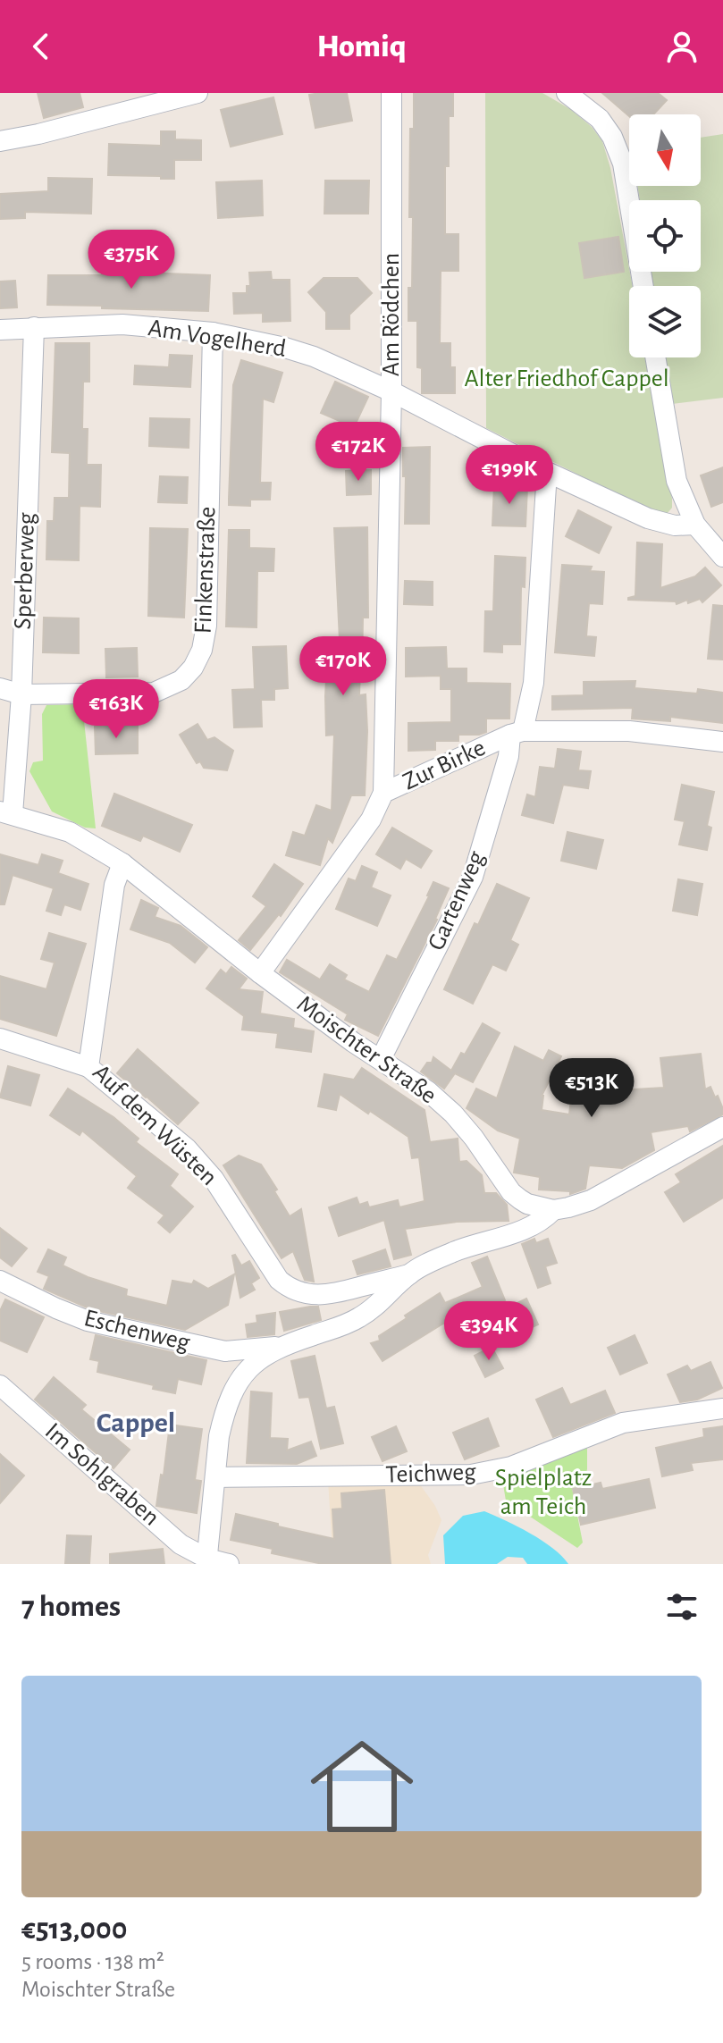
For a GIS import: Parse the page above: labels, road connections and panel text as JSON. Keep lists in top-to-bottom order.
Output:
{
  "streets": {
    "street": [
      "Am Rödchen",
      "Am Vogelherd",
      "Finkenstraße",
      "Sperberweg",
      "Zur Birke",
      "Gartenweg",
      "Moischter Straße",
      "Auf dem Wüsten",
      "Eschenweg",
      "Teichweg",
      "Im Sohlgraben"
    ]
  },
  "crossings": [
    ["Am Rödchen", "Am Vogelherd"],
    ["Am Rödchen", "Zur Birke"],
    ["Am Vogelherd", "Finkenstraße"],
    ["Am Vogelherd", "Sperberweg"],
    ["Am Vogelherd", "Gartenweg"],
    ["Finkenstraße", "Sperberweg"],
    ["Sperberweg", "Moischter Straße"],
    ["Zur Birke", "Gartenweg"],
    ["Zur Birke", "Moischter Straße"],
    ["Gartenweg", "Moischter Straße"],
    ["Moischter Straße", "Auf dem Wüsten"]
  ],
  "districts": ["Cappel"],
  "parks": ["Alter Friedhof Cappel", "Spielplatz am Teich"],
  "north": "bottom",
  "page": {
    "header": "Homiq",
    "price": [
      "€375K",
      "€172K",
      "€199K",
      "€170K",
      "€163K",
      "€513K",
      "€394K"
    ],
    "heading": "7 homes",
    "list": [
      {
        "name": "€513,000",
        "note": "5 rooms · 138 m² · Moischter Straße"
      }
    ]
  }
}
